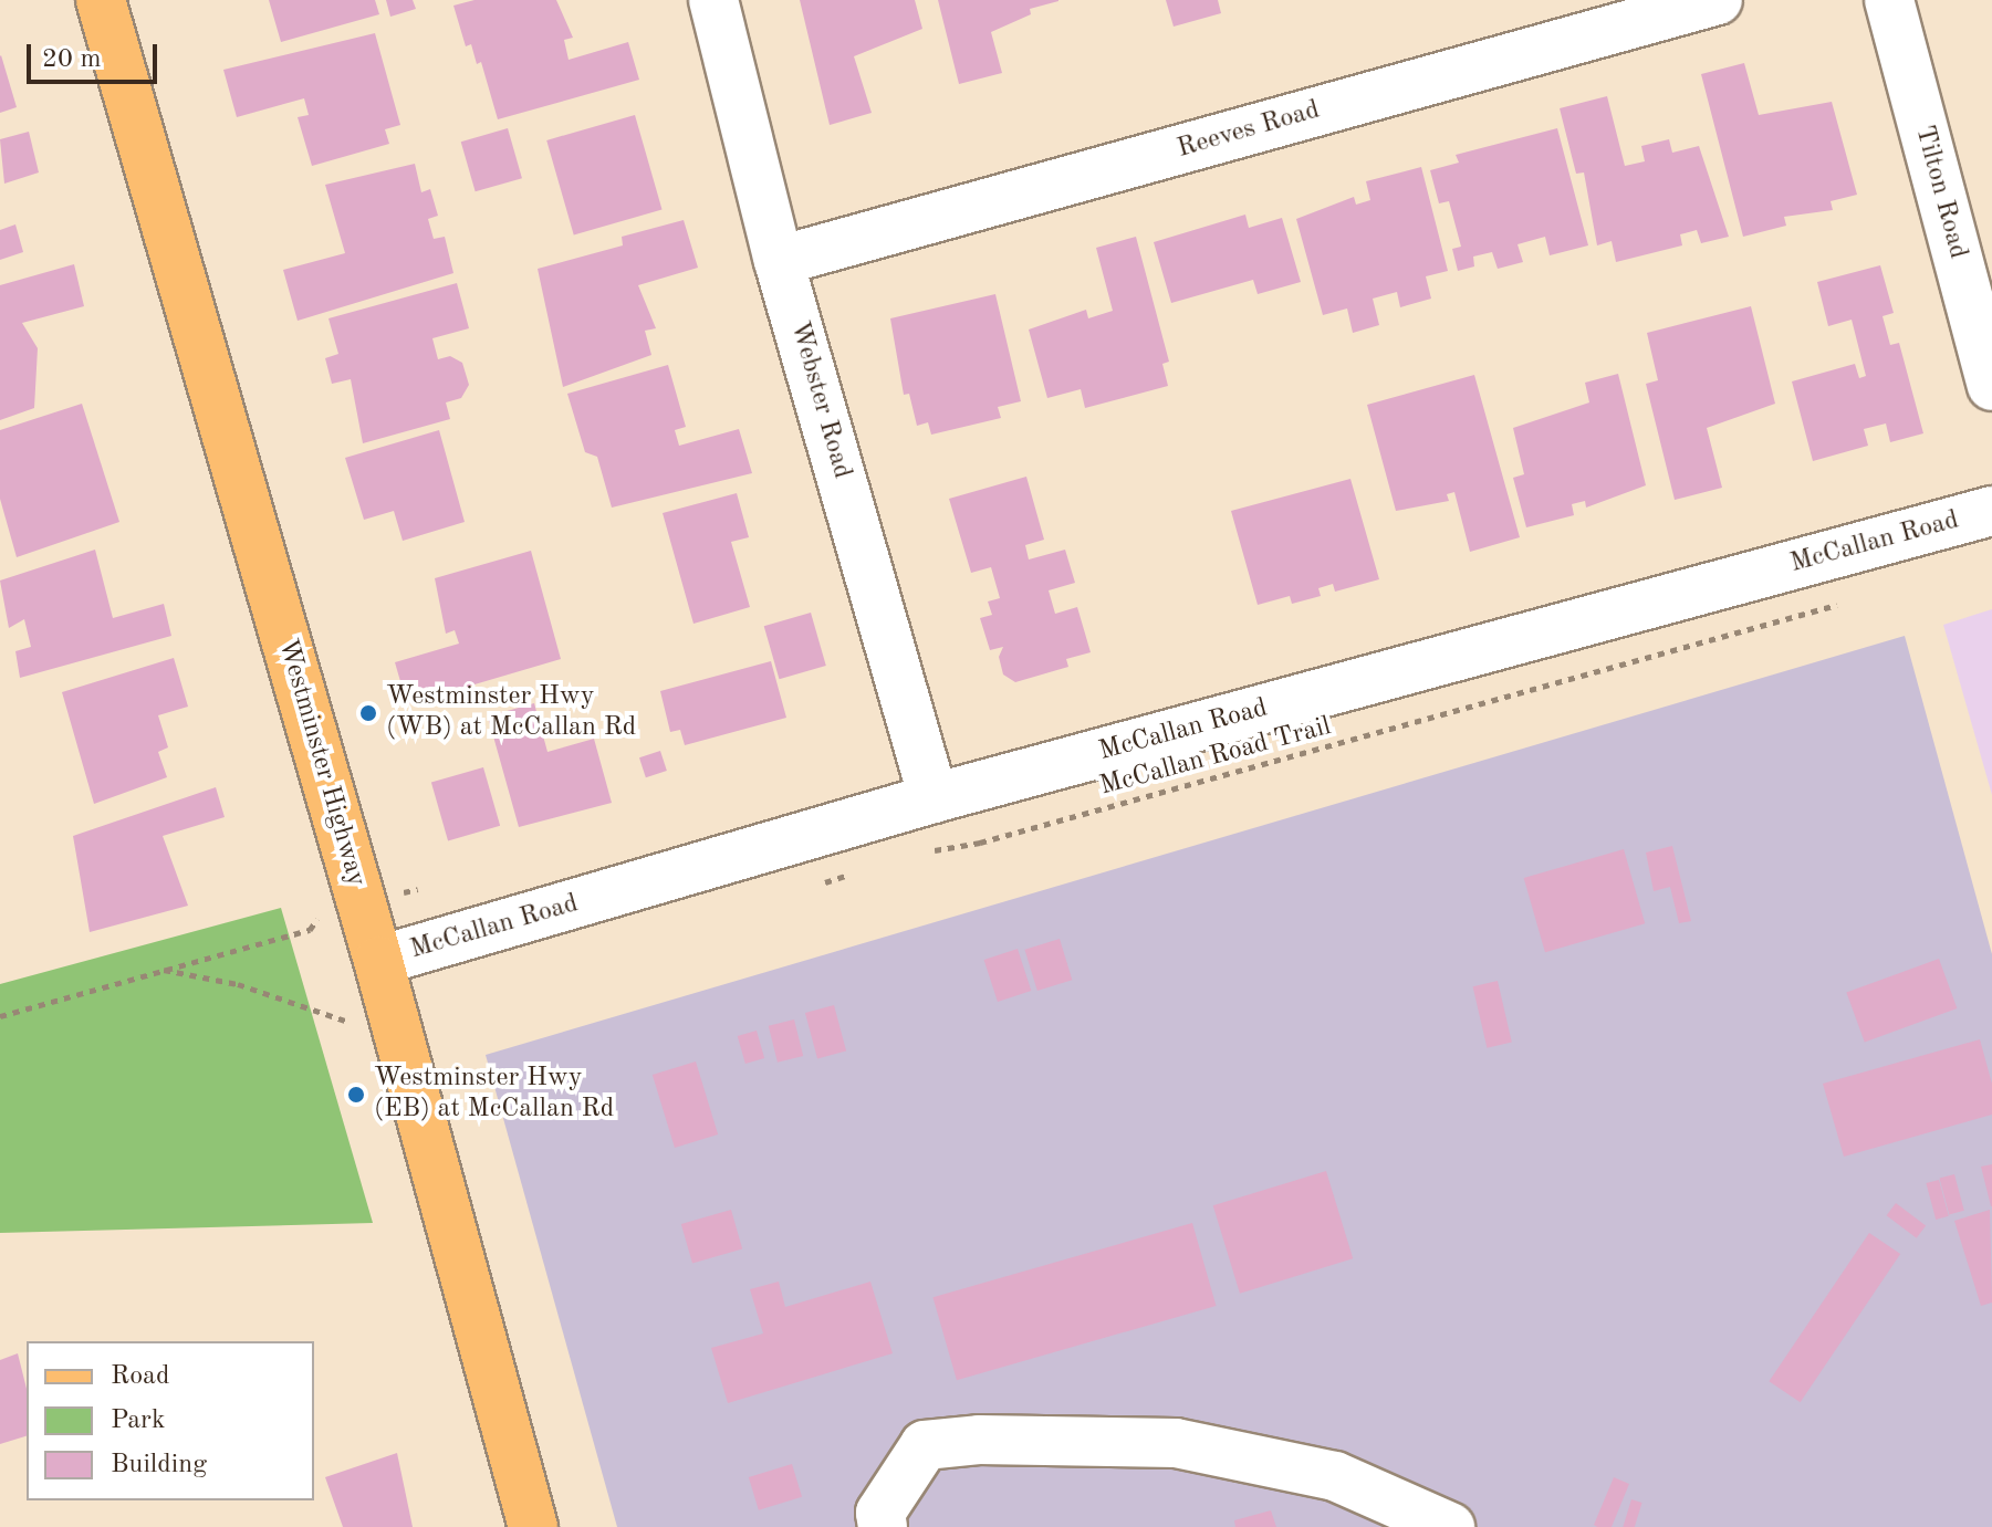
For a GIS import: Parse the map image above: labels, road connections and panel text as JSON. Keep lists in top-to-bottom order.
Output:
{
  "streets": {
    "main road": ["Westminster Highway"],
    "street": [
      "Reeves Road",
      "Tilton Road",
      "Webster Road",
      "McCallan Road"
    ],
    "path": ["McCallan Road Trail"]
  },
  "crossings": [
    ["Reeves Road", "Webster Road"],
    ["Webster Road", "McCallan Road"],
    ["McCallan Road", "Westminster Highway"]
  ],
  "places": ["Westminster Hwy (WB) at McCallan Rd", "Westminster Hwy (EB) at McCallan Rd"],
  "legend": ["Road", "Park", "Building"],
  "scale_bar": "20 m"
}
